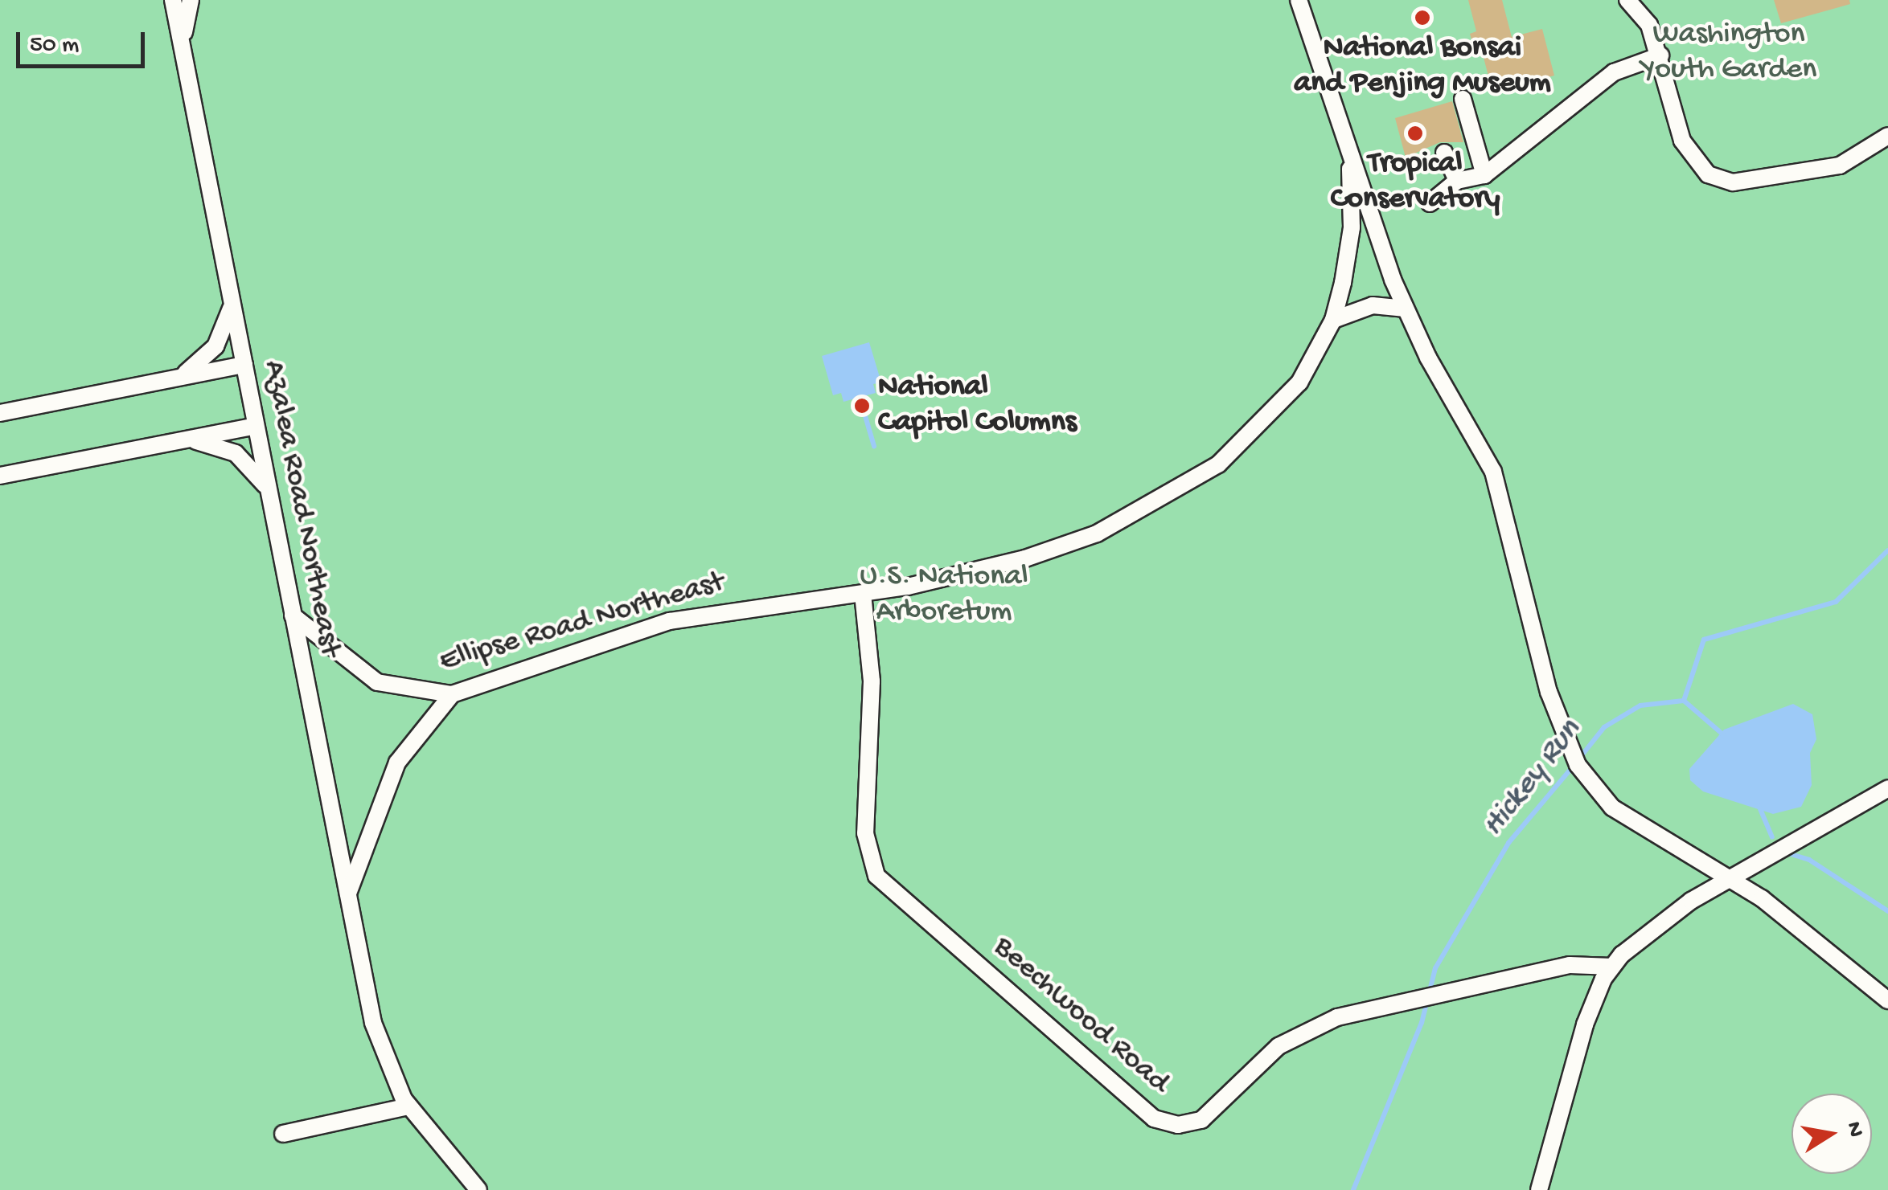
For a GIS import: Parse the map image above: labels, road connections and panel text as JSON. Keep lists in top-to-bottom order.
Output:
{
  "streets": {
    "street": ["Azalea Road Northeast", "Ellipse Road Northeast", "Beechwood Road"]
  },
  "crossings": [
    ["Azalea Road Northeast", "Ellipse Road Northeast"],
    ["Ellipse Road Northeast", "Beechwood Road"]
  ],
  "water": ["Hickey Run"],
  "parks": ["Washington Youth Garden", "U.S. National Arboretum"],
  "places": ["National Bonsai and Penjing Museum", "Tropical Conservatory", "National Capitol Columns"],
  "scale_bar": "50 m",
  "north": "right"
}
